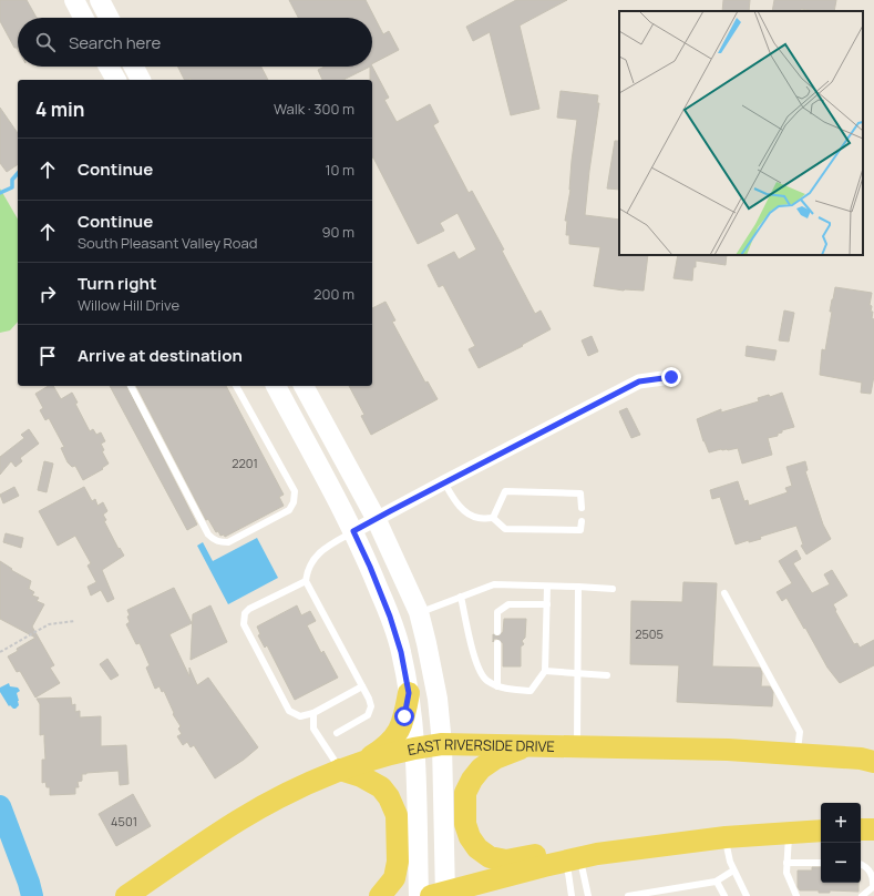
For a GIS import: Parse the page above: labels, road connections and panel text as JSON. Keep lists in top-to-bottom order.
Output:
{
  "streets": {
    "main road": ["EAST RIVERSIDE DRIVE"]
  },
  "house_numbers": ["2201", "2505", "4501"],
  "page": {
    "search": "Search here",
    "heading": ["4 min", "Walk · 300 m"],
    "list": [
      ["Continue", "10 m"],
      ["Continue", "South Pleasant Valley Road", "90 m"],
      ["Turn right", "Willow Hill Drive", "200 m"],
      "Arrive at destination"
    ],
    "map_buttons": ["+", "−"]
  }
}
